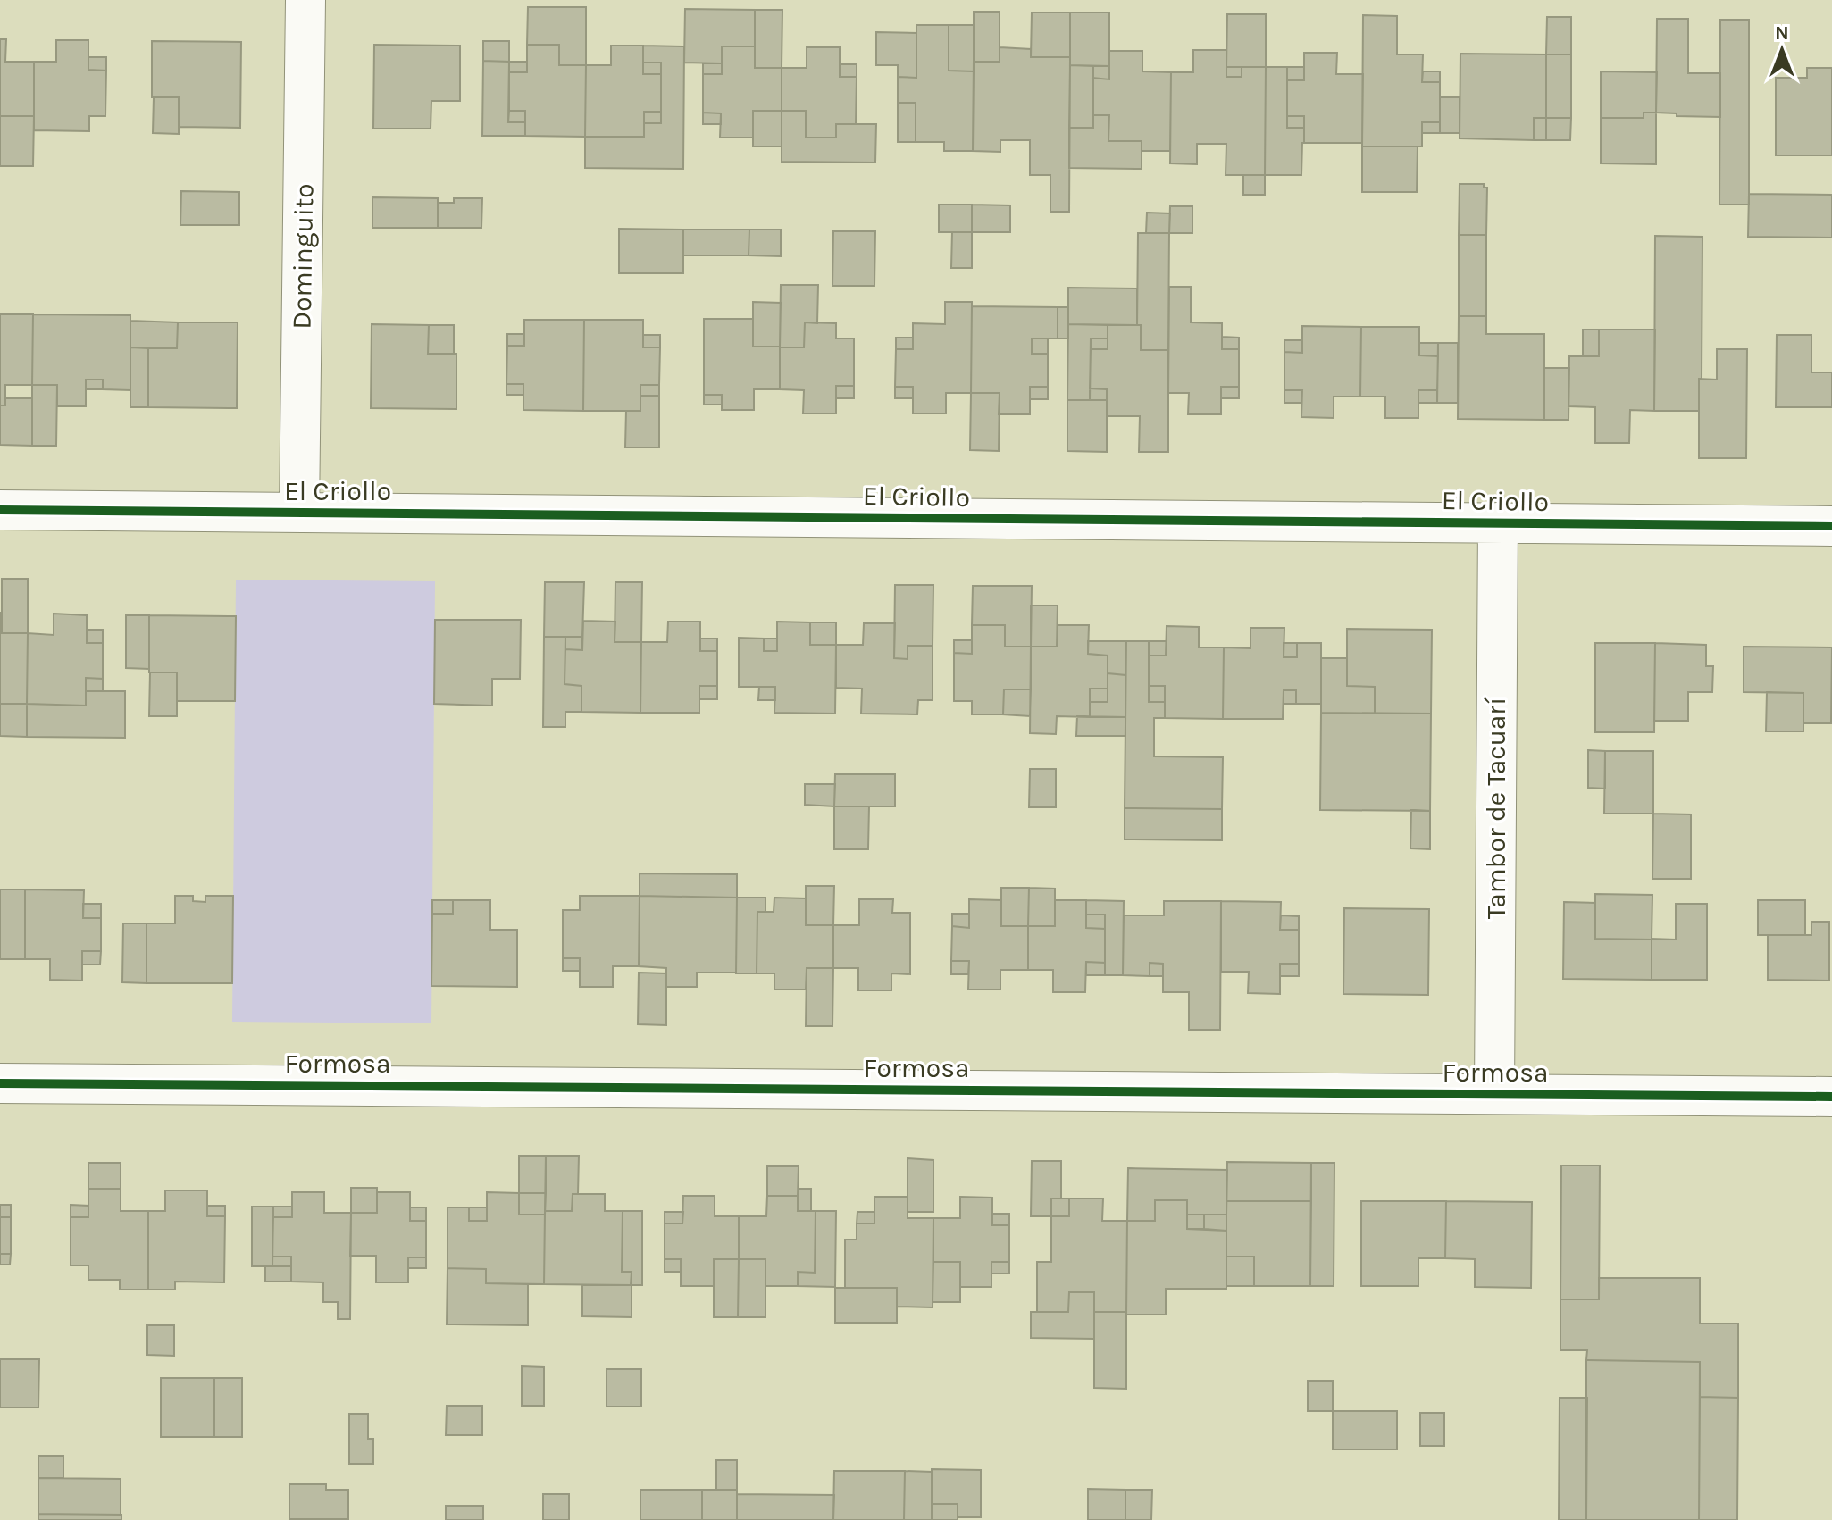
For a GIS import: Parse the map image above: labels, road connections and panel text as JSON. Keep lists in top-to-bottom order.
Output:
{
  "streets": {
    "street": [
      "Dominguito",
      "El Criollo",
      "Tambor de Tacuarí",
      "Formosa"
    ]
  },
  "crossings": [
    ["Dominguito", "El Criollo"],
    ["El Criollo", "Tambor de Tacuarí"],
    ["Tambor de Tacuarí", "Formosa"]
  ],
  "north": "top"
}
